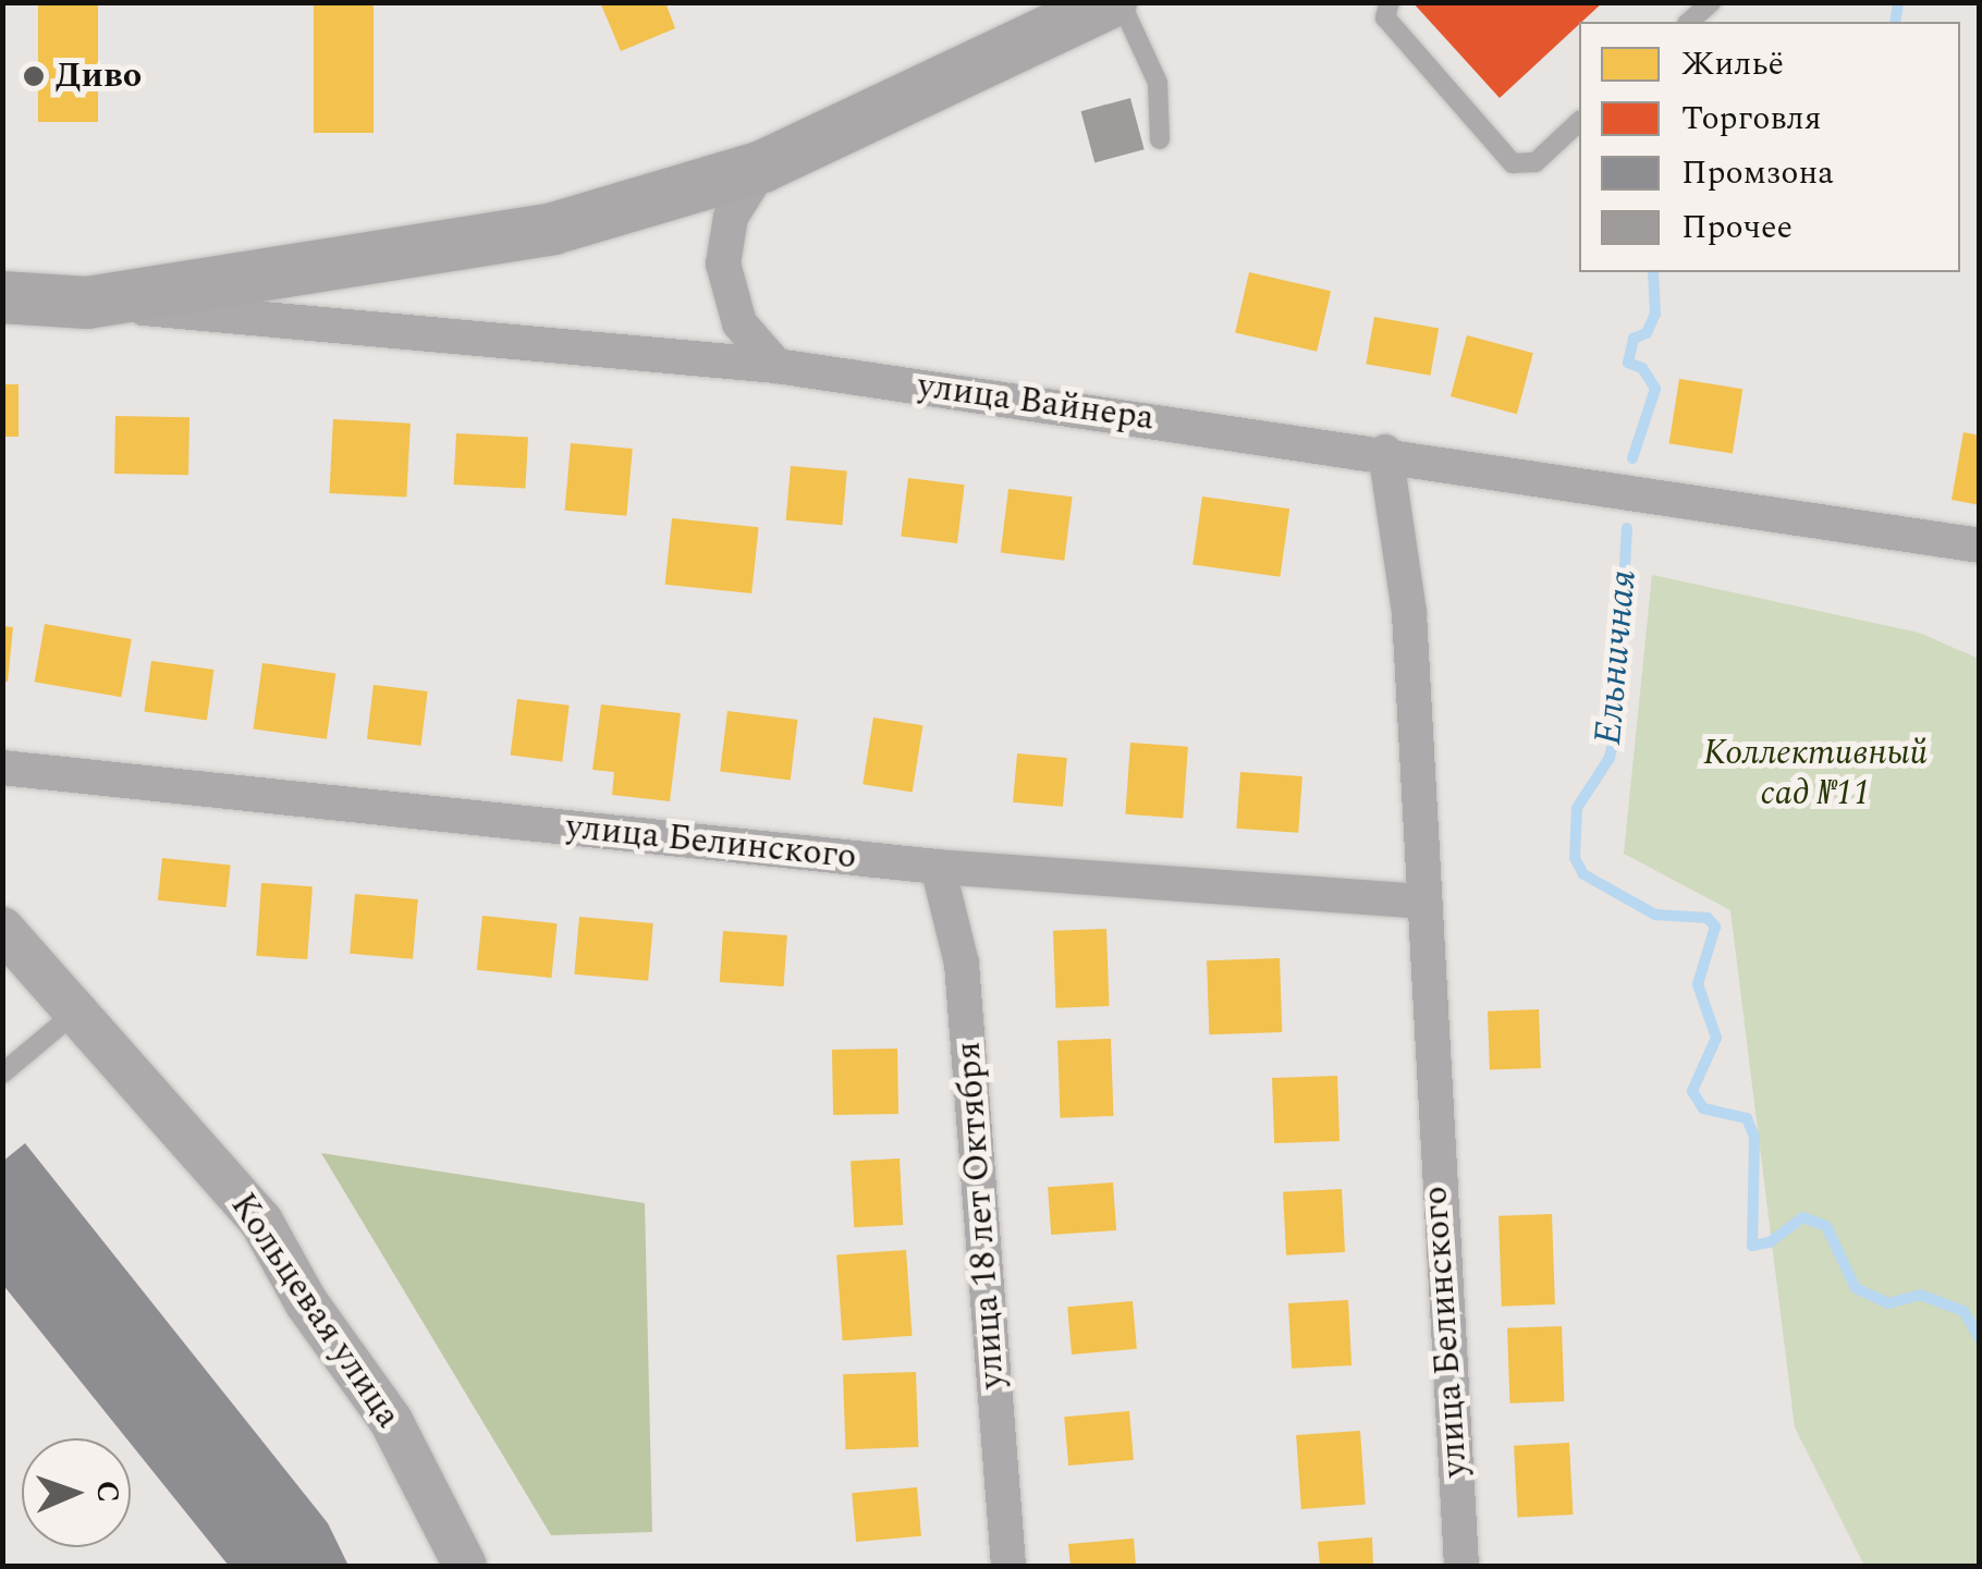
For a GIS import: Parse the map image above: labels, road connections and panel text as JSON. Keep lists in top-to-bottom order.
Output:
{
  "streets": {
    "main road": ["улица Вайнера"],
    "street": ["улица Белинского", "улица 18 лет Октября", "Кольцевая улица"]
  },
  "crossings": [
    ["улица Вайнера", "улица Белинского"],
    ["улица Белинского", "улица 18 лет Октября"]
  ],
  "water": ["Ельничная"],
  "parks": ["Коллективный сад №11"],
  "places": ["Диво"],
  "legend": [
    "Жильё",
    "Торговля",
    "Промзона",
    "Прочее"
  ],
  "north": "right"
}
